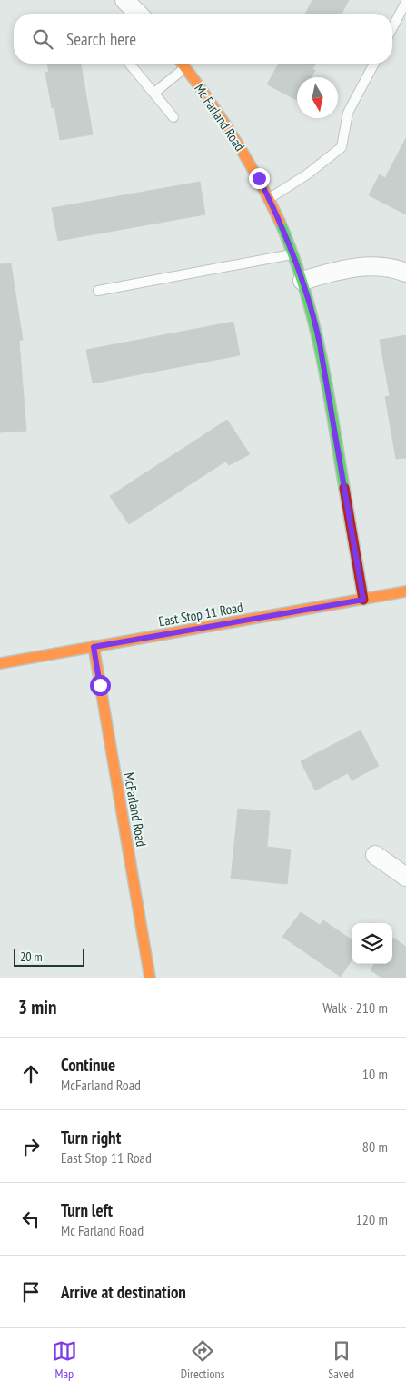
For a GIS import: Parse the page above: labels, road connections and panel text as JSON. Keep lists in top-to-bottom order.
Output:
{
  "streets": {
    "street": ["Mc Farland Road", "East Stop 11 Road", "McFarland Road"]
  },
  "crossings": [
    ["Mc Farland Road", "East Stop 11 Road"],
    ["East Stop 11 Road", "McFarland Road"]
  ],
  "scale_bar": "20 m",
  "north": "bottom",
  "page": {
    "search": "Search here",
    "scale": "20 m",
    "heading": ["3 min", "Walk · 210 m"],
    "list": [
      ["Continue", "McFarland Road", "10 m"],
      ["Turn right", "East Stop 11 Road", "80 m"],
      ["Turn left", "Mc Farland Road", "120 m"],
      "Arrive at destination"
    ],
    "nav": ["Map", "Directions", "Saved"]
  }
}
